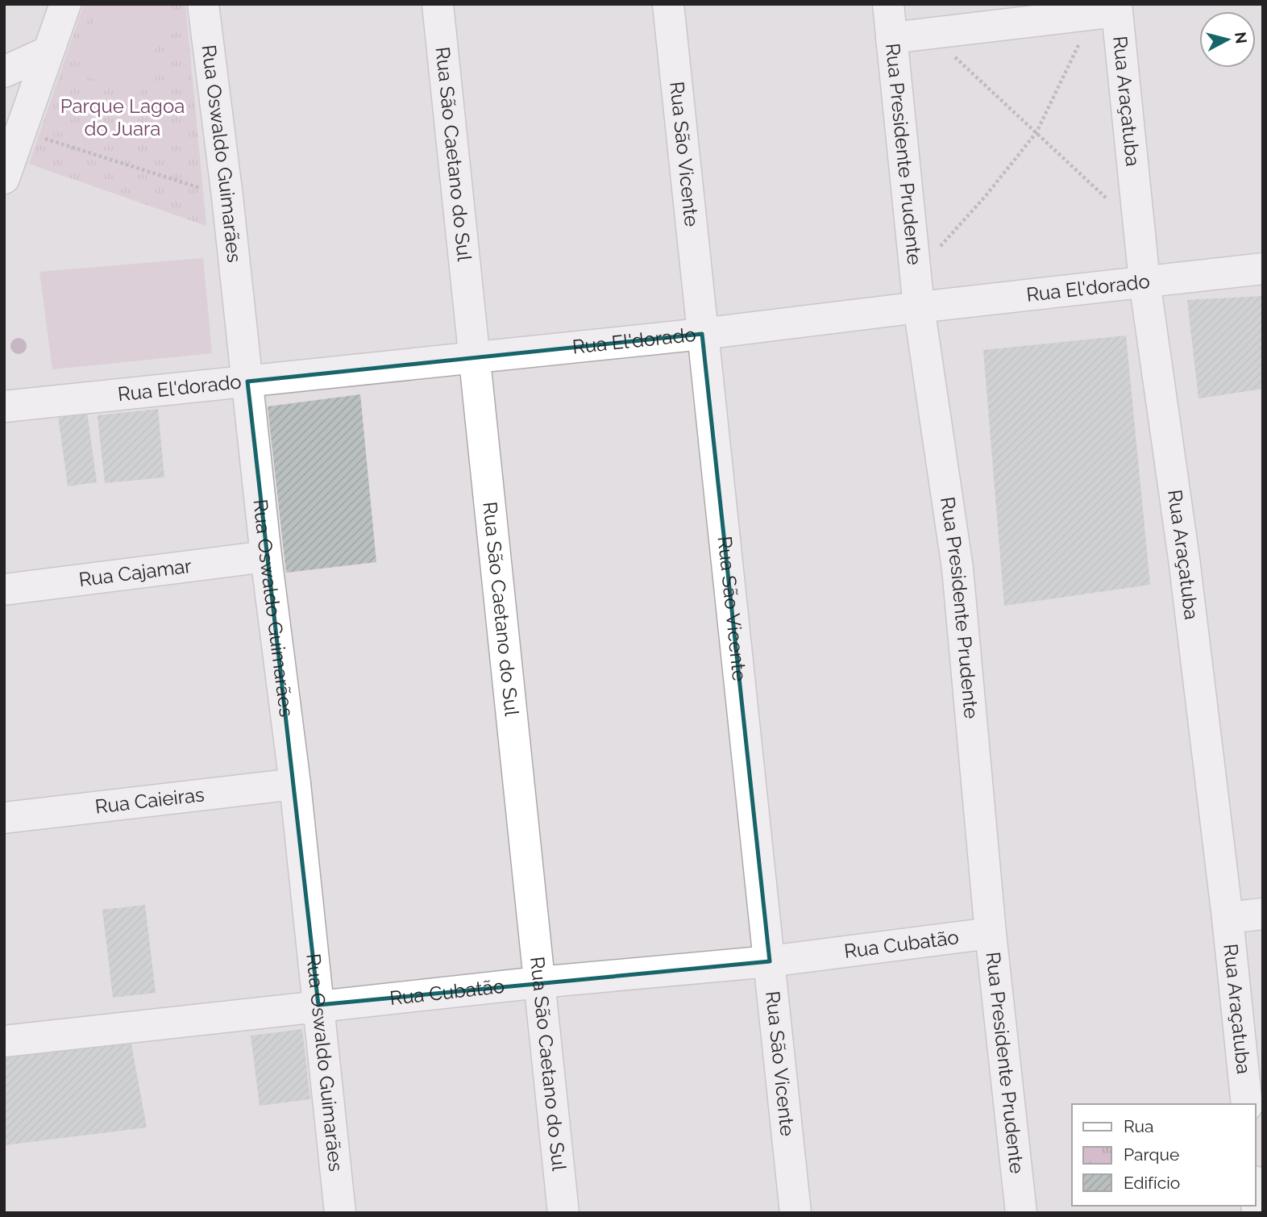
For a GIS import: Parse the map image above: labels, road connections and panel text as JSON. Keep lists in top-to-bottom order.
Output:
{
  "streets": {
    "street": [
      "Rua Araçatuba",
      "Rua Oswaldo Guimarães",
      "Rua São Caetano do Sul",
      "Rua São Vicente",
      "Rua Presidente Prudente",
      "Rua El'dorado",
      "Rua Cajamar",
      "Rua Caieiras",
      "Rua Cubatão"
    ]
  },
  "crossings": [
    ["Rua Araçatuba", "Rua El'dorado"],
    ["Rua Oswaldo Guimarães", "Rua El'dorado"],
    ["Rua Oswaldo Guimarães", "Rua Cajamar"],
    ["Rua Oswaldo Guimarães", "Rua Caieiras"],
    ["Rua Oswaldo Guimarães", "Rua Cubatão"],
    ["Rua São Caetano do Sul", "Rua El'dorado"],
    ["Rua São Caetano do Sul", "Rua Cubatão"],
    ["Rua São Vicente", "Rua El'dorado"],
    ["Rua São Vicente", "Rua Cubatão"],
    ["Rua Presidente Prudente", "Rua El'dorado"],
    ["Rua Presidente Prudente", "Rua Cubatão"]
  ],
  "parks": ["Parque Lagoa do Juara"],
  "legend": ["Rua", "Parque", "Edifício"],
  "north": "right"
}
